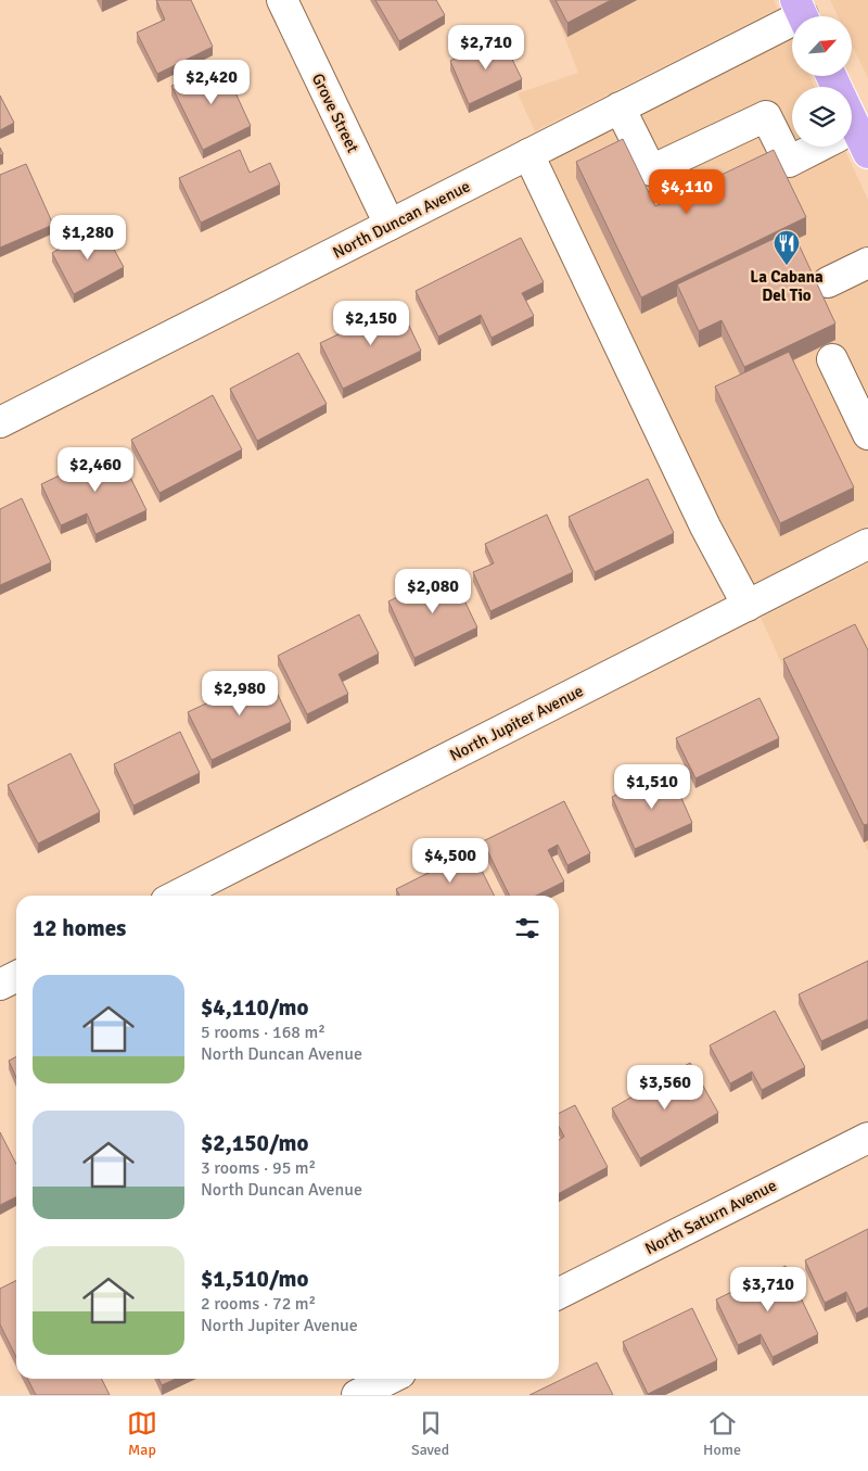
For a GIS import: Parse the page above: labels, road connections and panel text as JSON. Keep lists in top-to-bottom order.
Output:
{
  "streets": {
    "street": [
      "Grove Street",
      "North Duncan Avenue",
      "North Jupiter Avenue",
      "North Saturn Avenue"
    ]
  },
  "crossings": [
    ["Grove Street", "North Duncan Avenue"]
  ],
  "places": {
    "restaurant": ["La Cabana Del Tio"]
  },
  "north": "top right",
  "page": {
    "price": [
      "$2,710",
      "$2,420",
      "$4,110",
      "$1,280",
      "$2,150",
      "$2,460",
      "$2,080",
      "$2,980",
      "$1,510",
      "$4,500",
      "$3,560",
      "$3,710"
    ],
    "heading": "12 homes",
    "list": [
      {
        "name": "$4,110/mo",
        "note": "5 rooms · 168 m² · North Duncan Avenue"
      },
      {
        "name": "$2,150/mo",
        "note": "3 rooms · 95 m² · North Duncan Avenue"
      },
      {
        "name": "$1,510/mo",
        "note": "2 rooms · 72 m² · North Jupiter Avenue"
      }
    ],
    "tabs": ["Map", "Saved", "Home"]
  }
}
